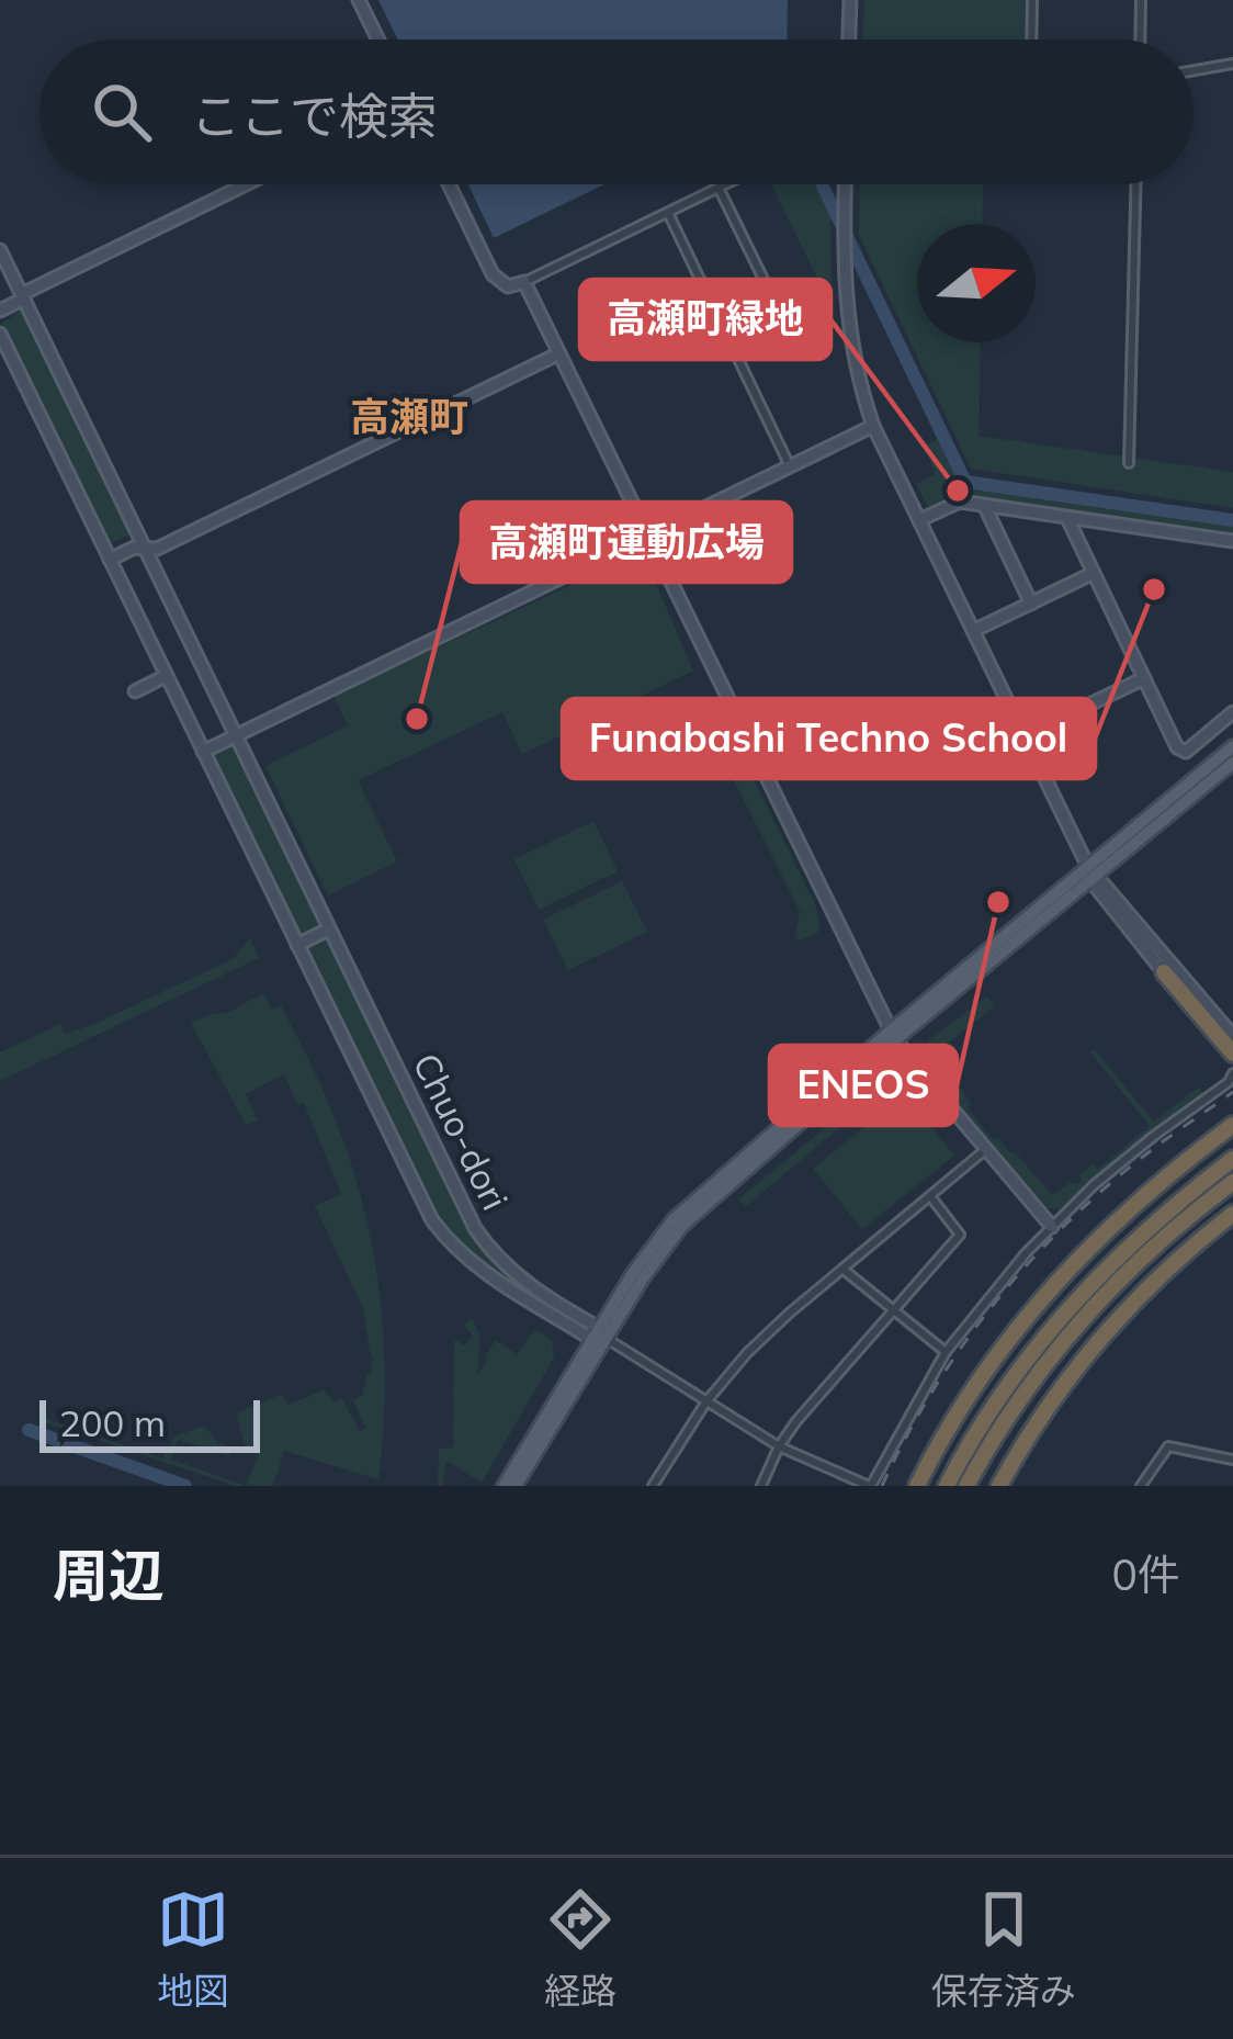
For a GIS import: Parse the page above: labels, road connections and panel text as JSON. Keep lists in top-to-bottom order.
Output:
{
  "streets": {
    "street": ["Chuo-dori"]
  },
  "districts": ["高瀬町"],
  "places": [
    "高瀬町緑地",
    "Funabashi Techno School",
    "高瀬町運動広場",
    "ENEOS"
  ],
  "scale_bar": "200 m",
  "north": "right",
  "page": {
    "search": "ここで検索",
    "scale": "200 m",
    "heading": ["周辺", "0件"],
    "nav": ["地図", "経路", "保存済み"]
  }
}
